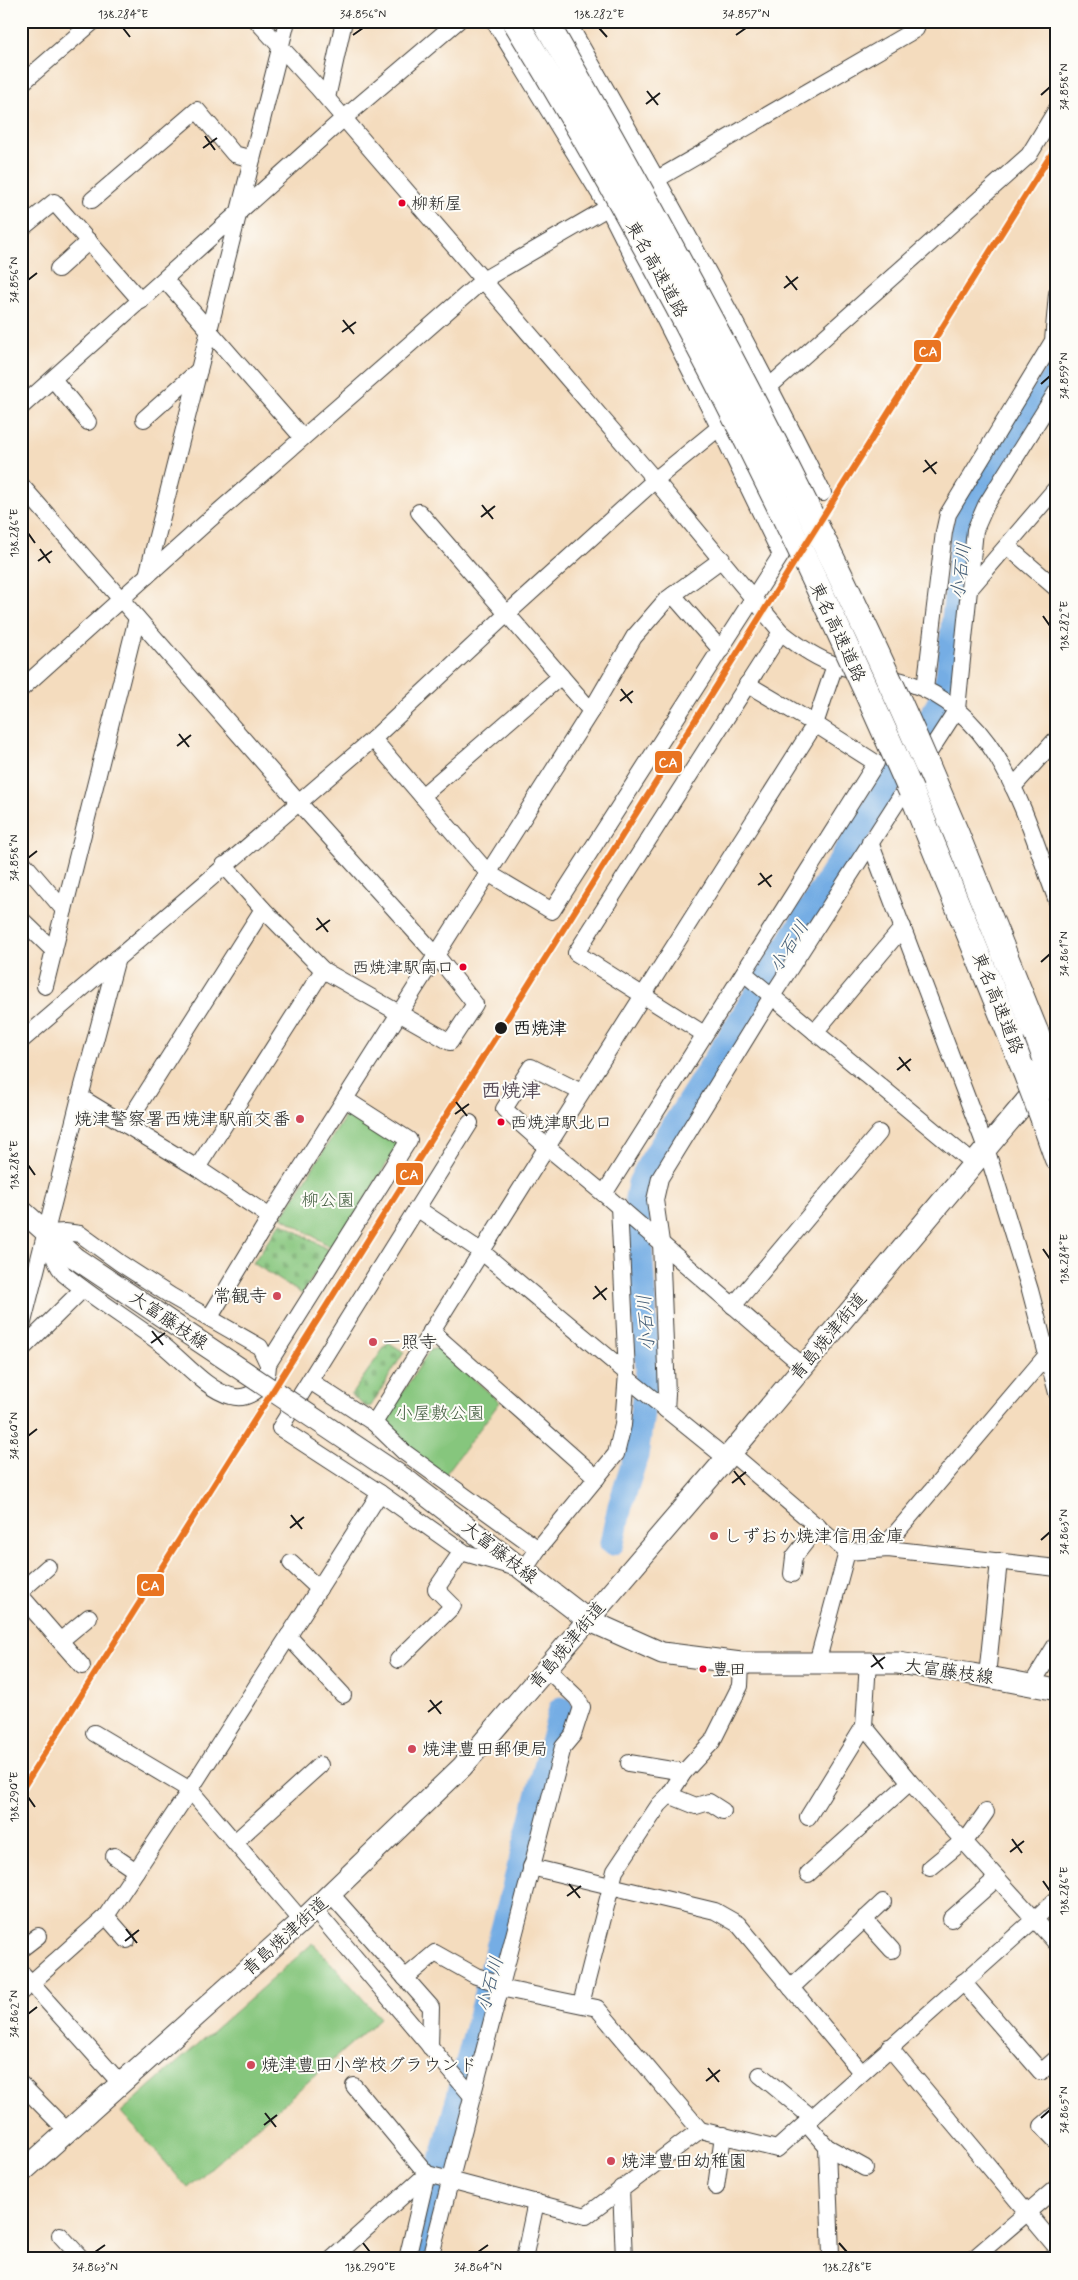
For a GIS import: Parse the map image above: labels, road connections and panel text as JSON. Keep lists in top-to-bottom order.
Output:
{
  "streets": {
    "highway": ["東名高速道路"],
    "main road": ["大富藤枝線", "青島焼津街道"]
  },
  "crossings": [
    ["大富藤枝線", "青島焼津街道"]
  ],
  "districts": ["西焼津"],
  "water": ["小石川"],
  "parks": ["柳公園", "小屋敷公園"],
  "places": [
    "柳新屋",
    "西焼津駅南口",
    "西焼津",
    "焼津警察署西焼津駅前交番",
    "西焼津駅北口",
    "常観寺",
    "一照寺",
    "しずおか焼津信用金庫",
    "豊田",
    "焼津豊田郵便局",
    "焼津豊田小学校グラウンド",
    "焼津豊田幼稚園"
  ],
  "lines": ["transit line CA"],
  "coordinates": [
    "138.284°E",
    "34.856°N",
    "138.282°E",
    "34.857°N",
    "34.858°N",
    "34.859°N",
    "138.286°E",
    "34.861°N",
    "138.288°E",
    "34.860°N",
    "34.863°N",
    "138.290°E",
    "34.862°N",
    "34.865°N",
    "34.864°N"
  ]
}
